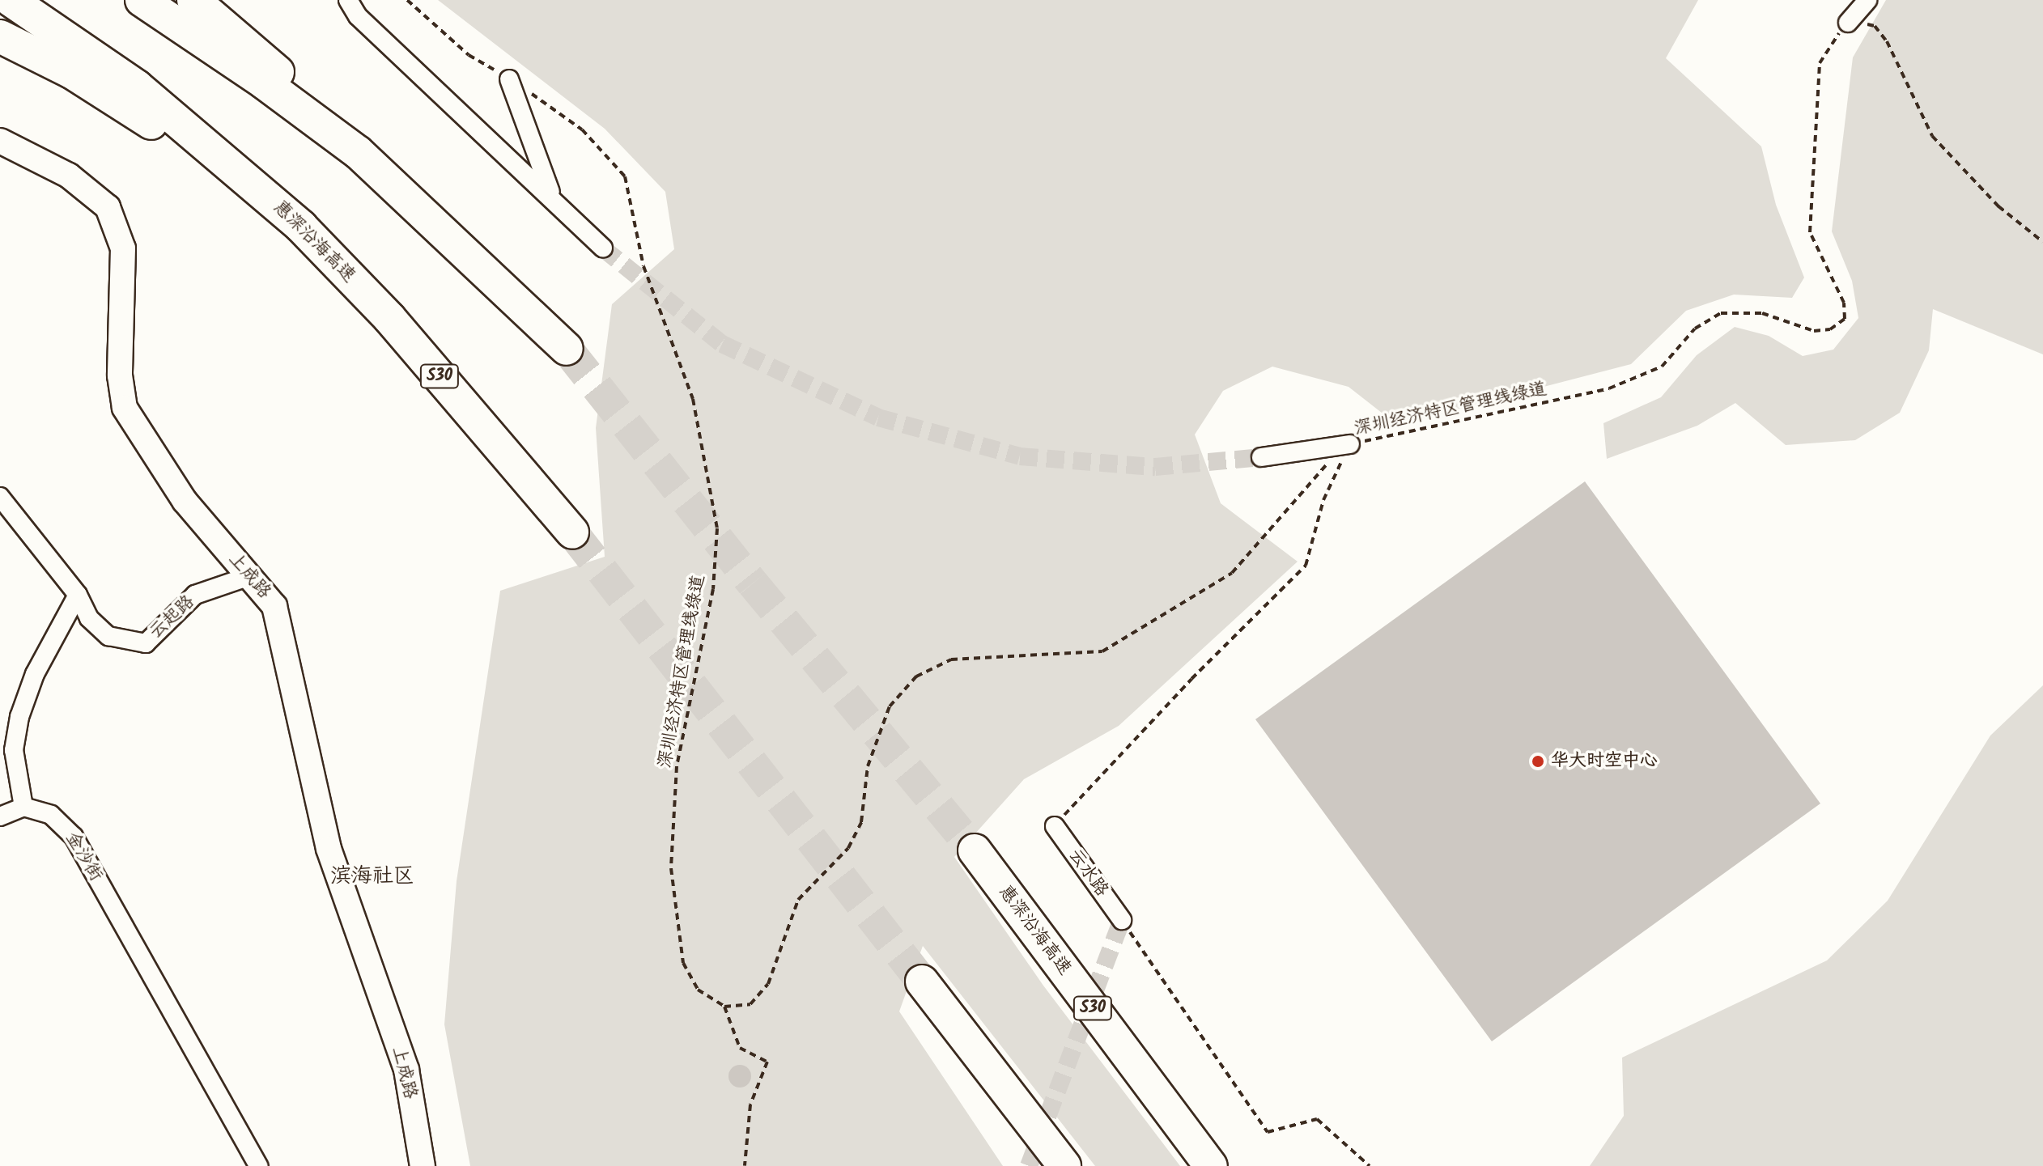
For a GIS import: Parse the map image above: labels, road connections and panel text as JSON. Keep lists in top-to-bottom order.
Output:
{
  "streets": {
    "highway": ["惠深沿海高速", "S30"],
    "street": [
      "上成路",
      "云起路",
      "金沙街",
      "云水路"
    ],
    "path": ["深圳经济特区管理线绿道"]
  },
  "crossings": [
    ["上成路", "云起路"]
  ],
  "districts": ["滨海社区"],
  "places": ["华大时空中心"]
}
